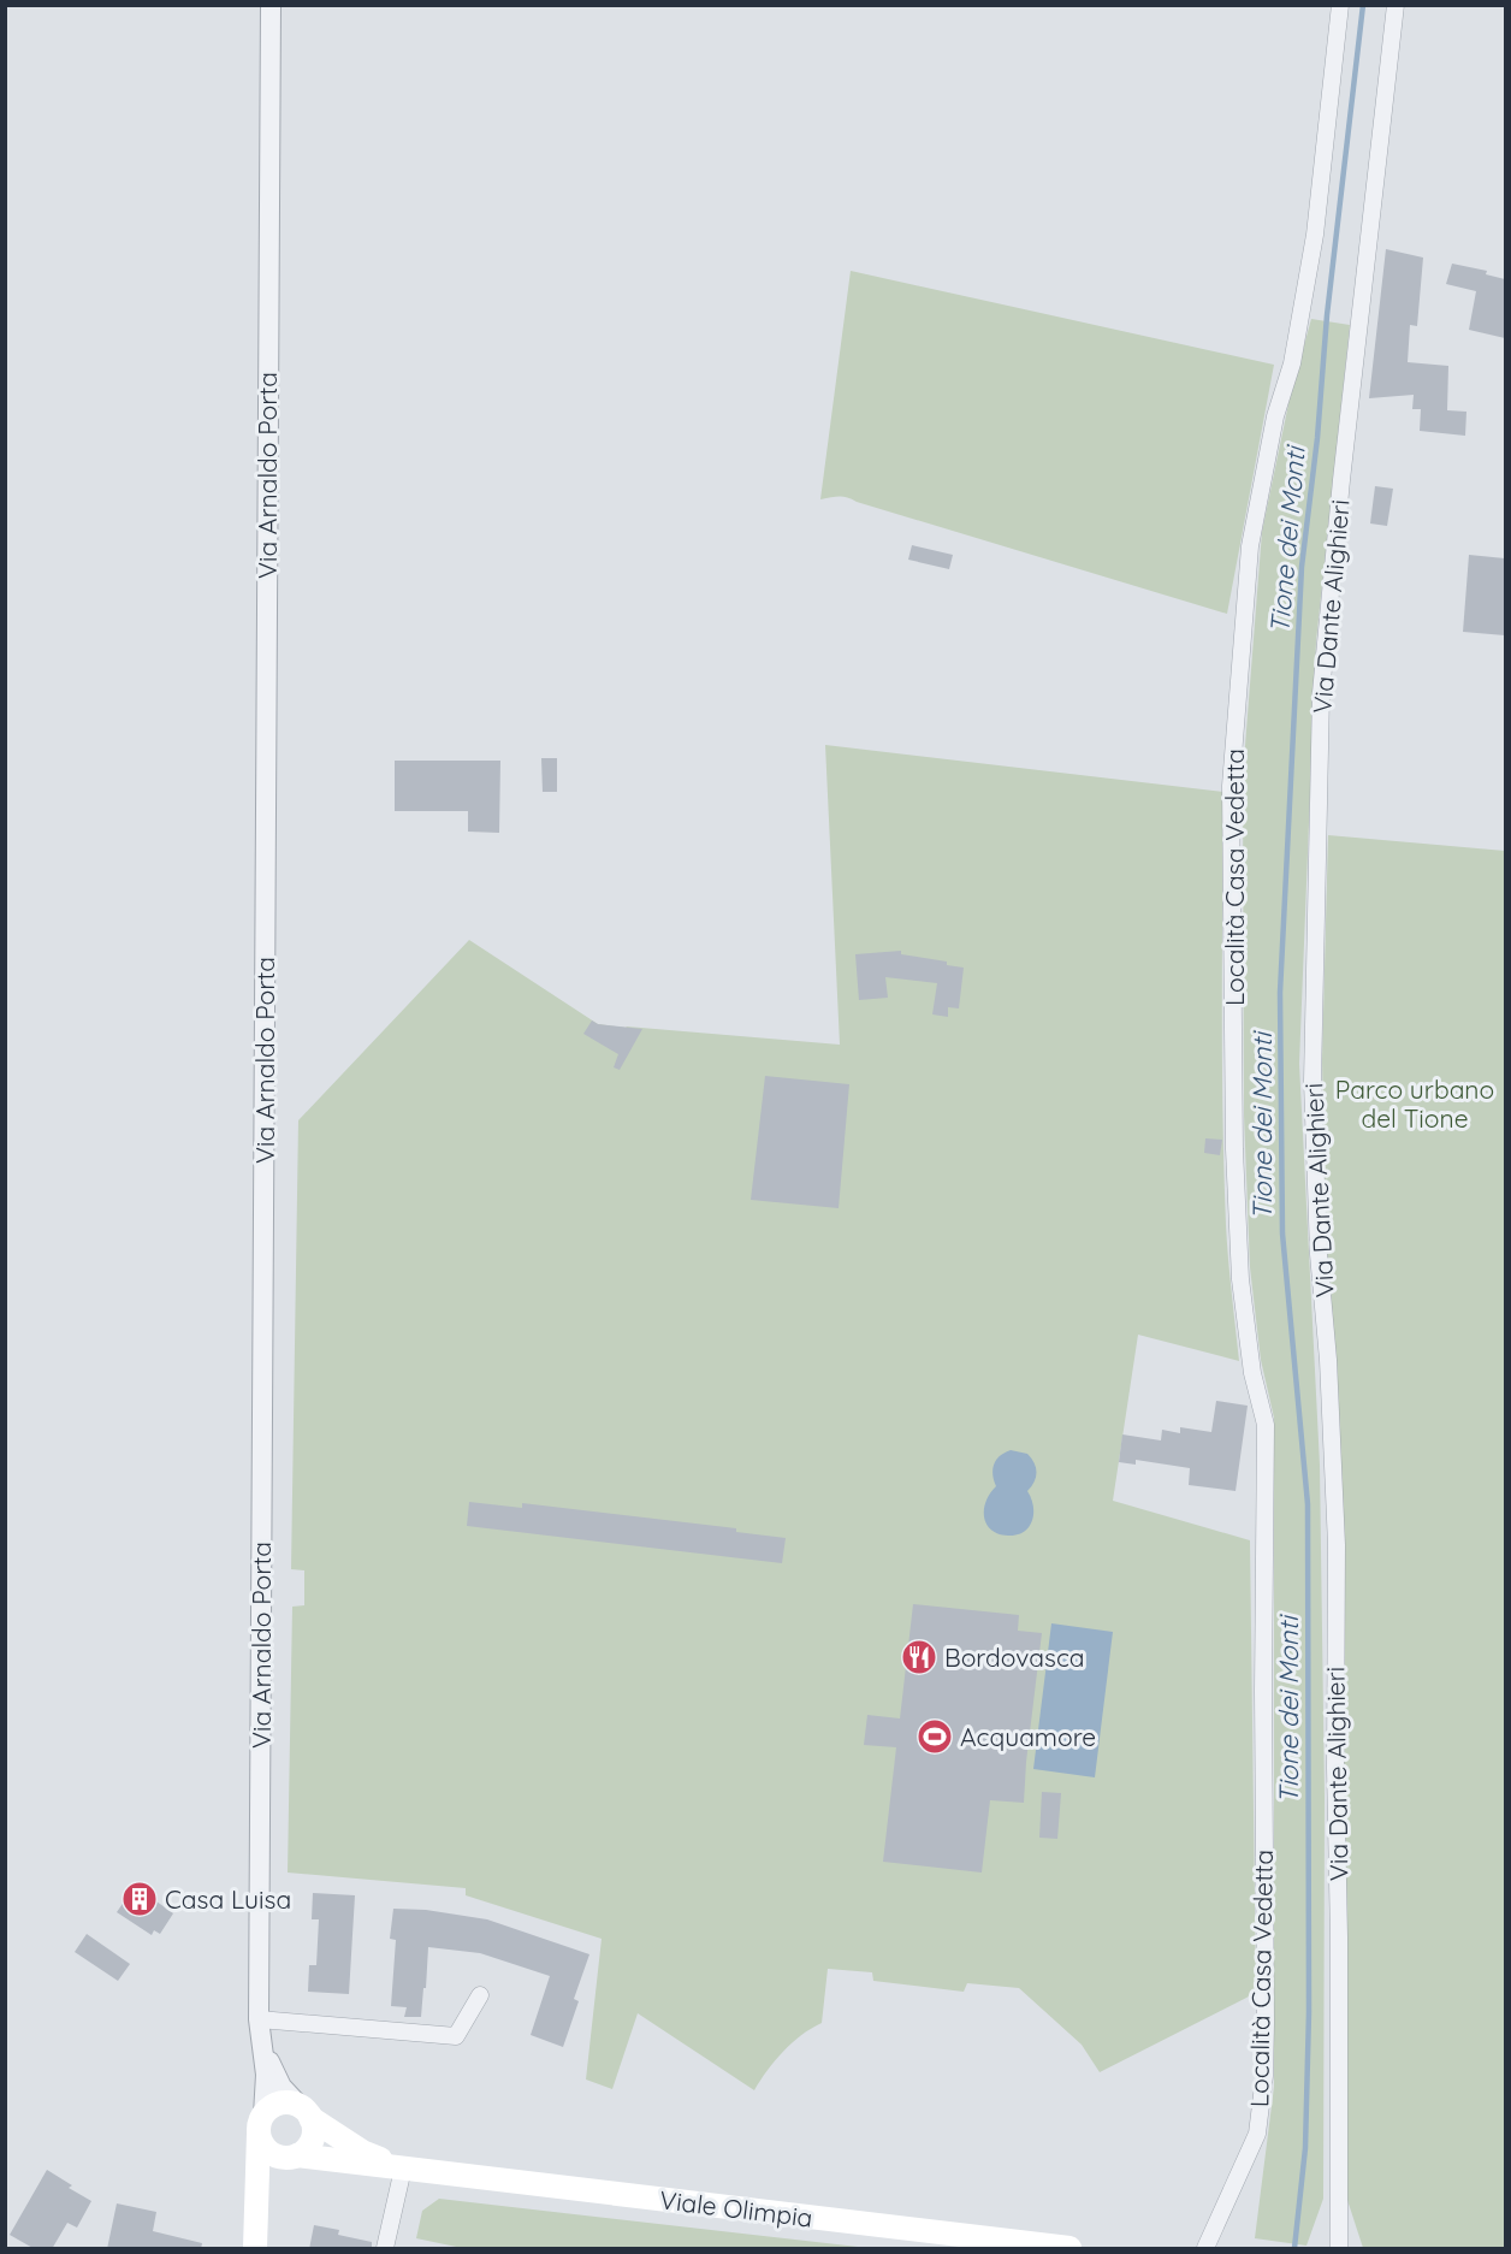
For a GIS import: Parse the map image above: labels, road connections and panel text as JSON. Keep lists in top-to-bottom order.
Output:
{
  "streets": {
    "main road": ["Via Arnaldo Porta", "Viale Olimpia"],
    "street": ["Via Dante Alighieri", "Località Casa Vedetta"]
  },
  "crossings": [
    ["Via Arnaldo Porta", "Viale Olimpia"]
  ],
  "water": ["Tione dei Monti"],
  "parks": ["Parco urbano del Tione"],
  "places": {
    "restaurant": ["Bordovasca"],
    "sports": ["Acquamore"],
    "building": ["Casa Luisa"]
  }
}
